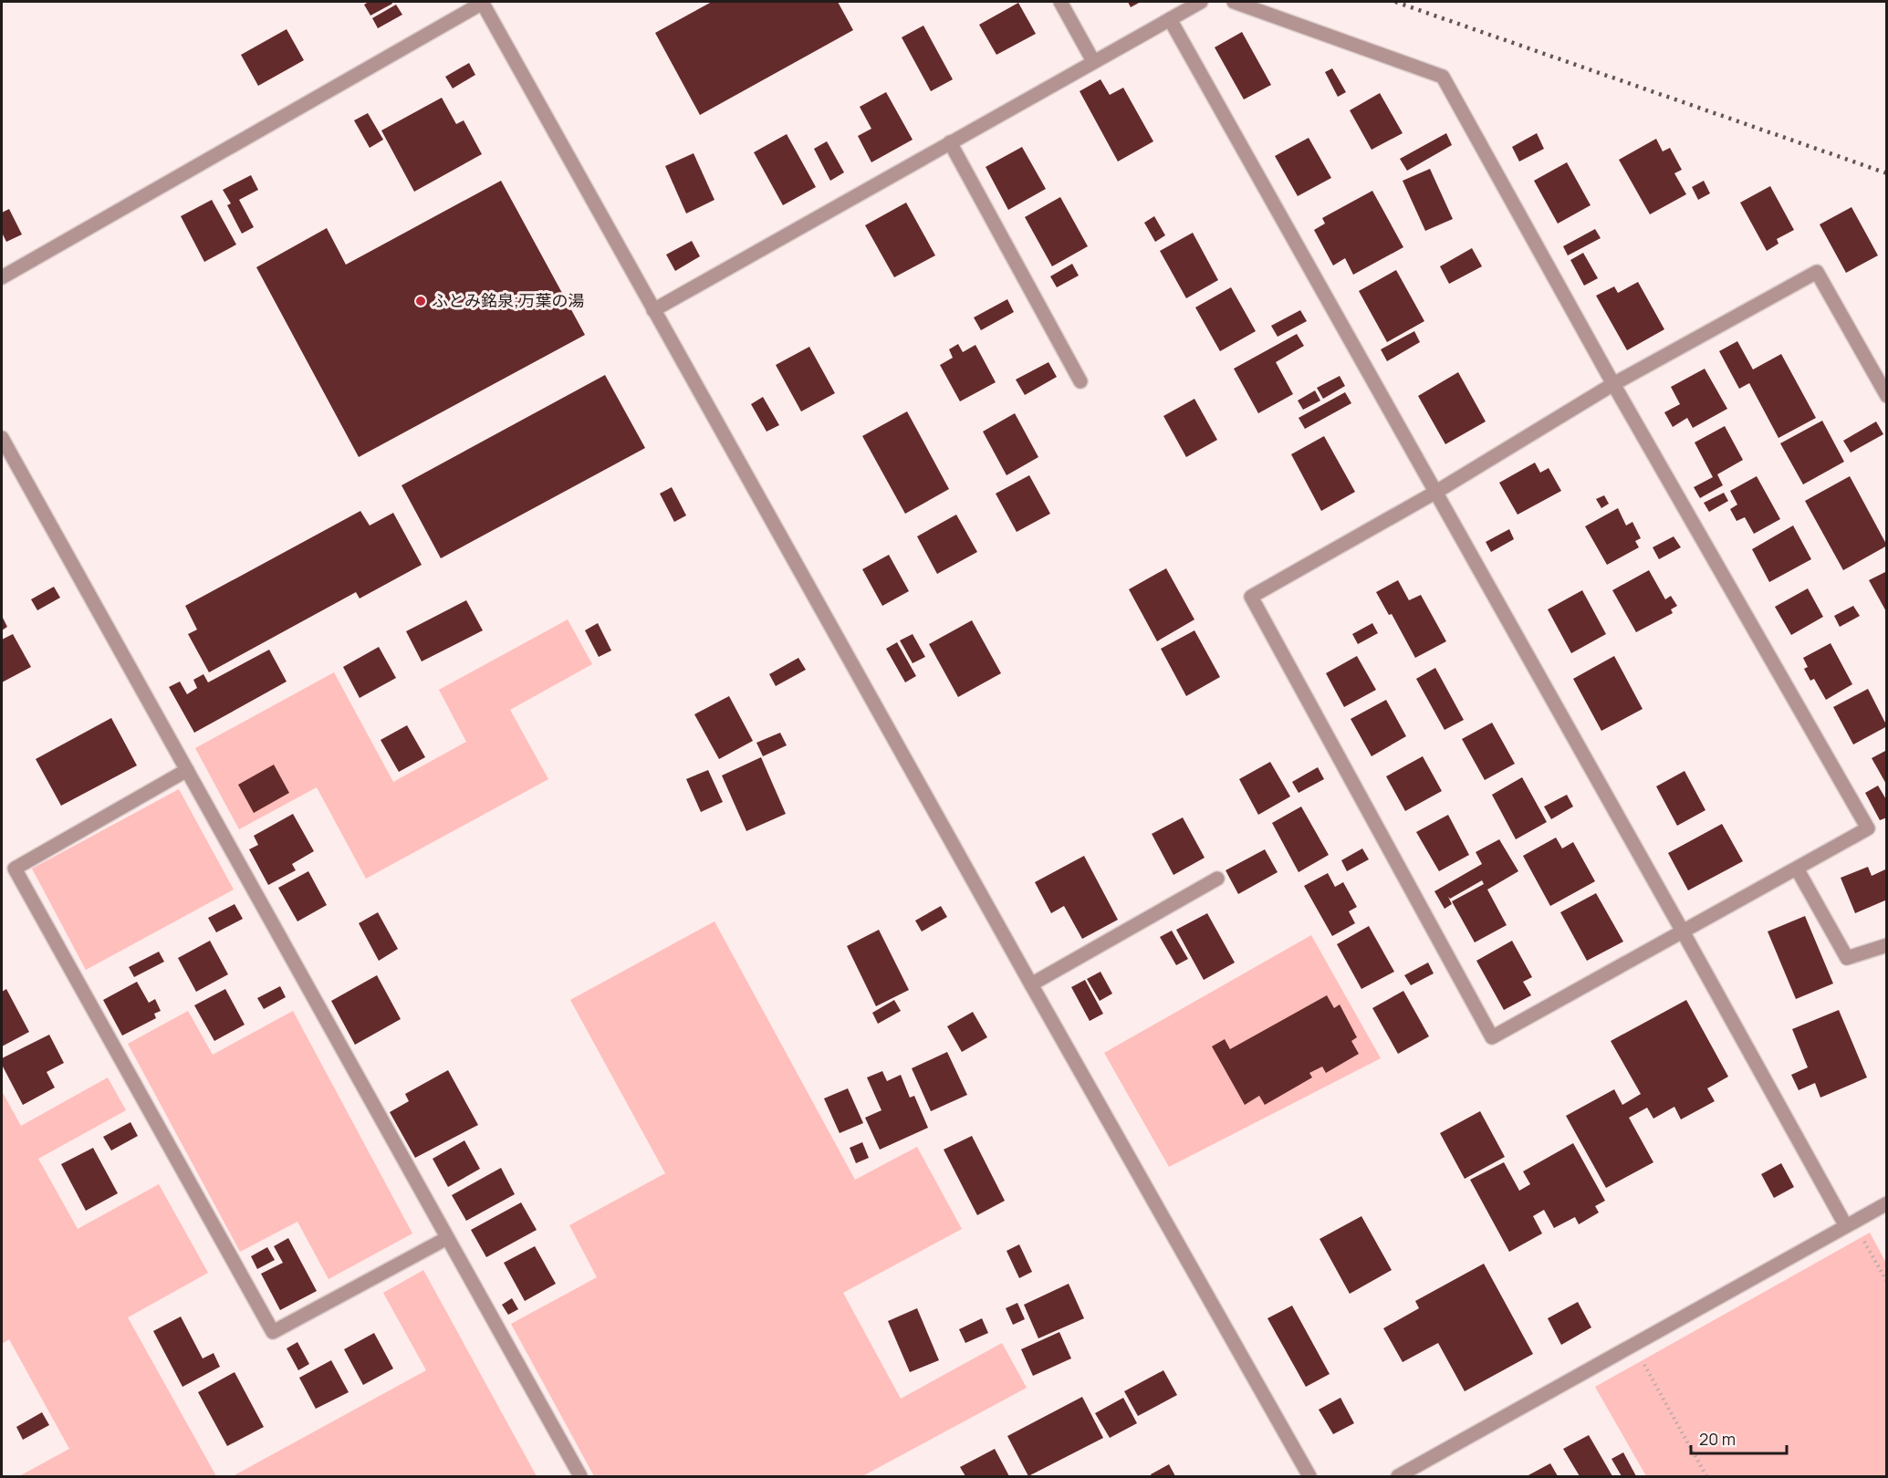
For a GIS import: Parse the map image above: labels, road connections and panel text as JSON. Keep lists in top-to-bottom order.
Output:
{
  "places": ["ふとみ銘泉;万葉の湯"],
  "scale_bar": "20 m"
}
